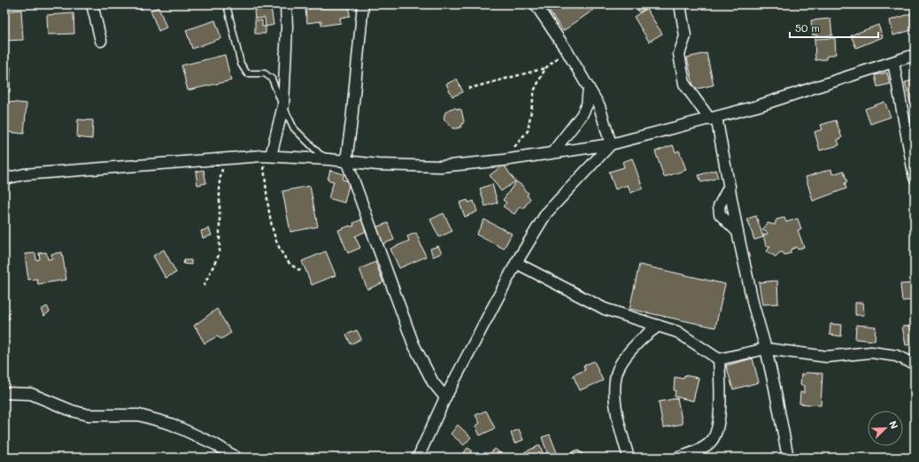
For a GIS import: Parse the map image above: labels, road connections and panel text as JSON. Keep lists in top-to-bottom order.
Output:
{
  "scale_bar": "50 m",
  "north": "top right"
}
